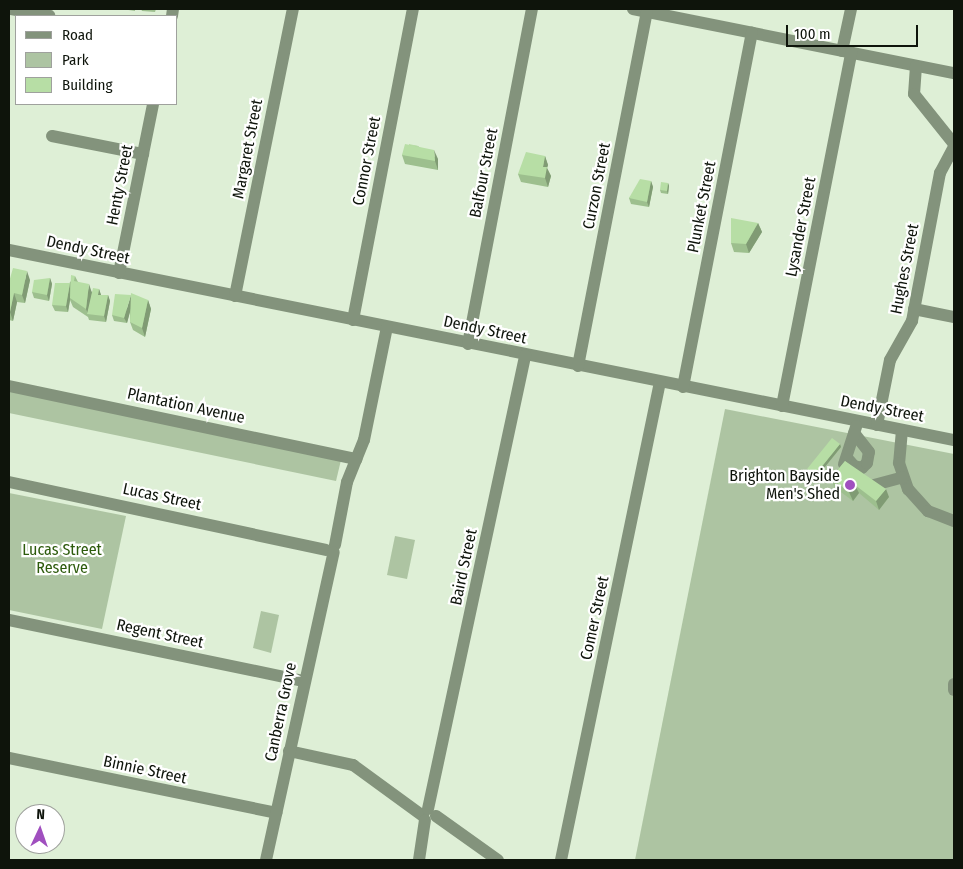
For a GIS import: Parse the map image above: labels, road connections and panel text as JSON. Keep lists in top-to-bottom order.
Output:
{
  "streets": {
    "street": [
      "Margaret Street",
      "Connor Street",
      "Balfour Street",
      "Henty Street",
      "Curzon Street",
      "Plunket Street",
      "Lysander Street",
      "Dendy Street",
      "Hughes Street",
      "Plantation Avenue",
      "Lucas Street",
      "Baird Street",
      "Comer Street",
      "Regent Street",
      "Canberra Grove",
      "Binnie Street"
    ]
  },
  "crossings": [
    ["Margaret Street", "Dendy Street"],
    ["Connor Street", "Dendy Street"],
    ["Balfour Street", "Dendy Street"],
    ["Henty Street", "Dendy Street"],
    ["Curzon Street", "Dendy Street"],
    ["Plunket Street", "Dendy Street"],
    ["Lysander Street", "Dendy Street"],
    ["Dendy Street", "Hughes Street"],
    ["Dendy Street", "Baird Street"],
    ["Dendy Street", "Comer Street"],
    ["Dendy Street", "Canberra Grove"],
    ["Plantation Avenue", "Canberra Grove"],
    ["Lucas Street", "Canberra Grove"],
    ["Regent Street", "Canberra Grove"],
    ["Canberra Grove", "Binnie Street"]
  ],
  "parks": ["Lucas Street Reserve"],
  "places": ["Brighton Bayside Men's Shed"],
  "legend": ["Road", "Park", "Building"],
  "scale_bar": "100 m",
  "north": "top"
}
